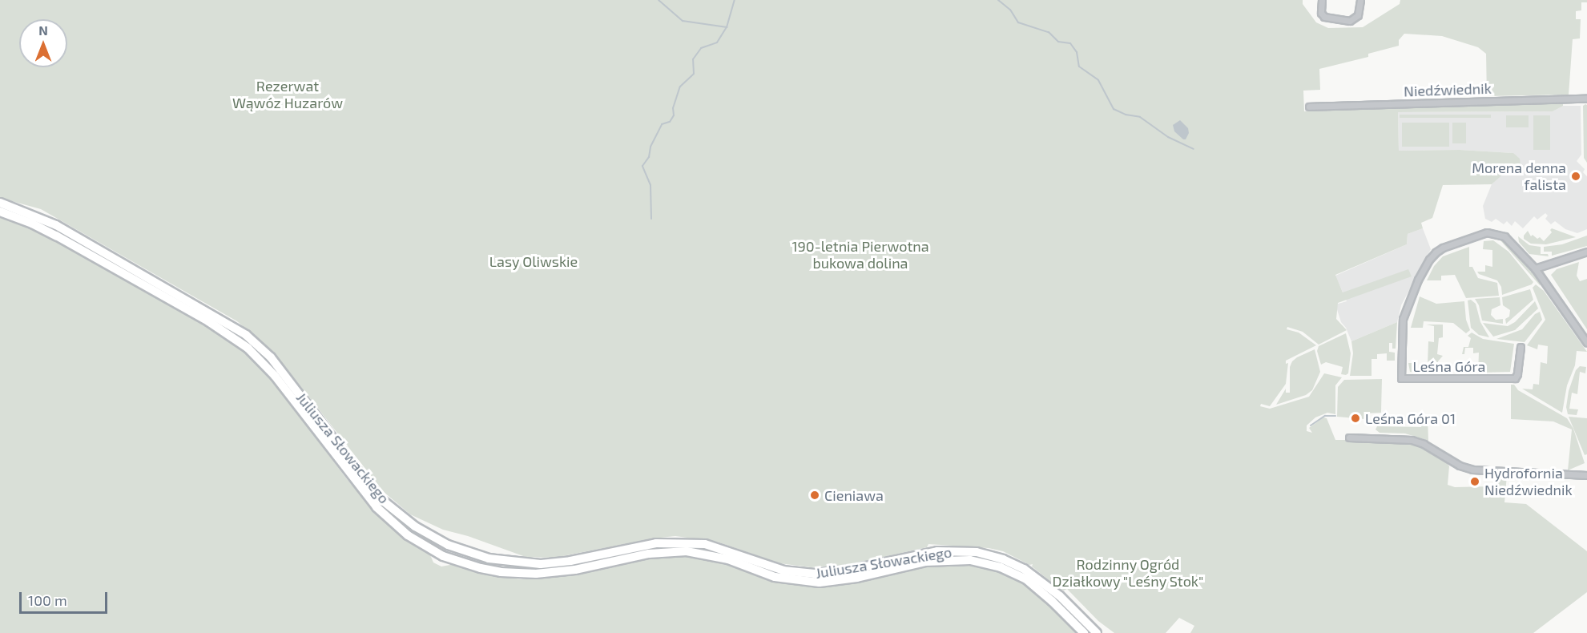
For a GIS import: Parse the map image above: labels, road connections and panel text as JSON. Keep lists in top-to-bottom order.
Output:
{
  "streets": {
    "main road": ["Juliusza Słowackiego"],
    "street": ["Niedźwiednik", "Leśna Góra"]
  },
  "parks": [
    "Rezerwat Wąwóz Huzarów",
    "190-letnia Pierwotna bukowa dolina",
    "Lasy Oliwskie",
    "Rodzinny Ogród Działkowy \"Leśny Stok\""
  ],
  "places": [
    "Morena denna falista",
    "Leśna Góra 01",
    "Hydrofornia Niedźwiednik",
    "Cieniawa"
  ],
  "scale_bar": "100 m",
  "north": "top"
}
